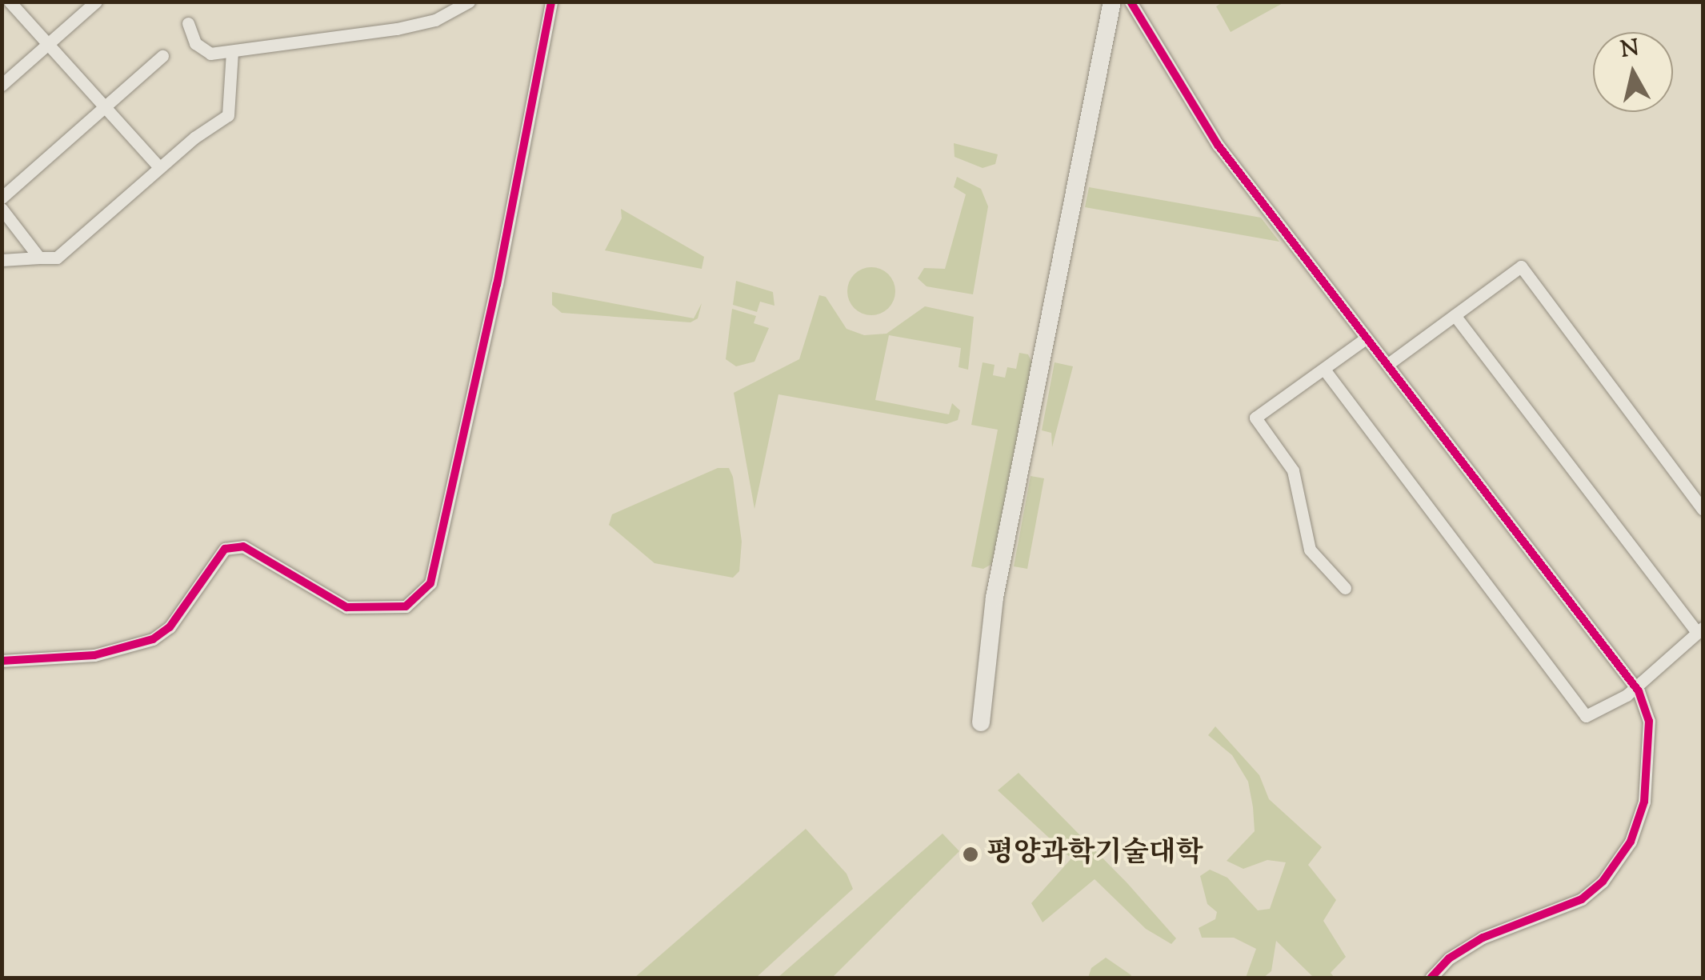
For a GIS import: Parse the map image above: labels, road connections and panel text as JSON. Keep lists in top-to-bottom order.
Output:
{
  "places": ["평양과학기술대학"],
  "north": "top"
}
